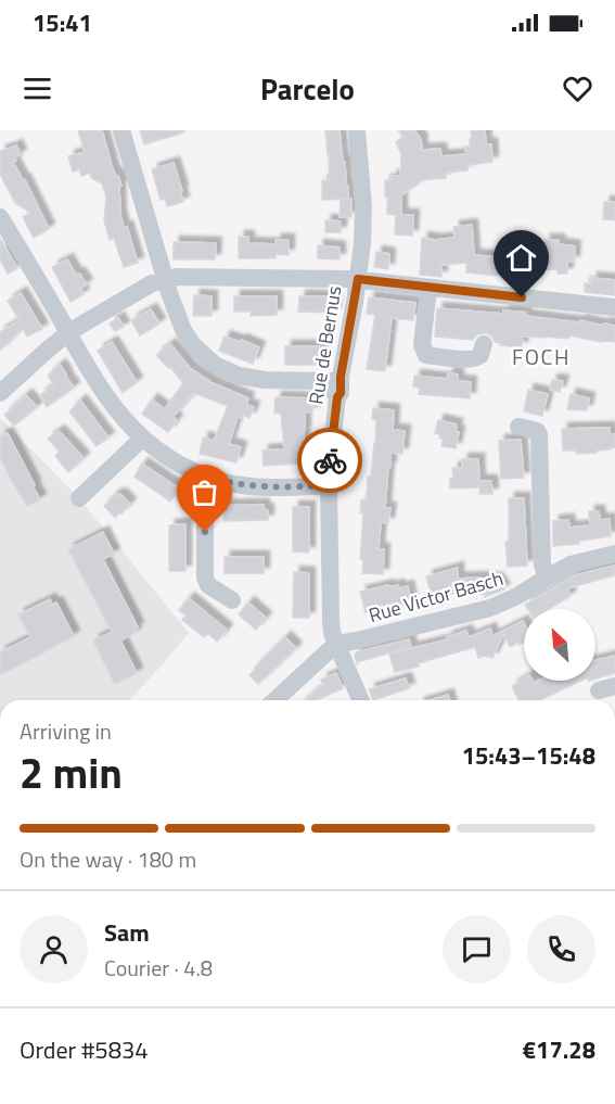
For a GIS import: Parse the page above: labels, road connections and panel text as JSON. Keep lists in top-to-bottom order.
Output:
{
  "streets": {
    "street": ["Rue de Bernus", "Rue Victor Basch"]
  },
  "crossings": [
    ["Rue de Bernus", "Rue Victor Basch"]
  ],
  "districts": ["FOCH"],
  "north": "top left",
  "page": {
    "status": "15:41",
    "header": "Parcelo",
    "heading": ["2 min", "Arriving in", "15:43–15:48"],
    "panel": [
      "Sam",
      "Courier · 4.8",
      "Order #5834",
      "€17.28"
    ],
    "bar": "On the way · 180 m"
  }
}
